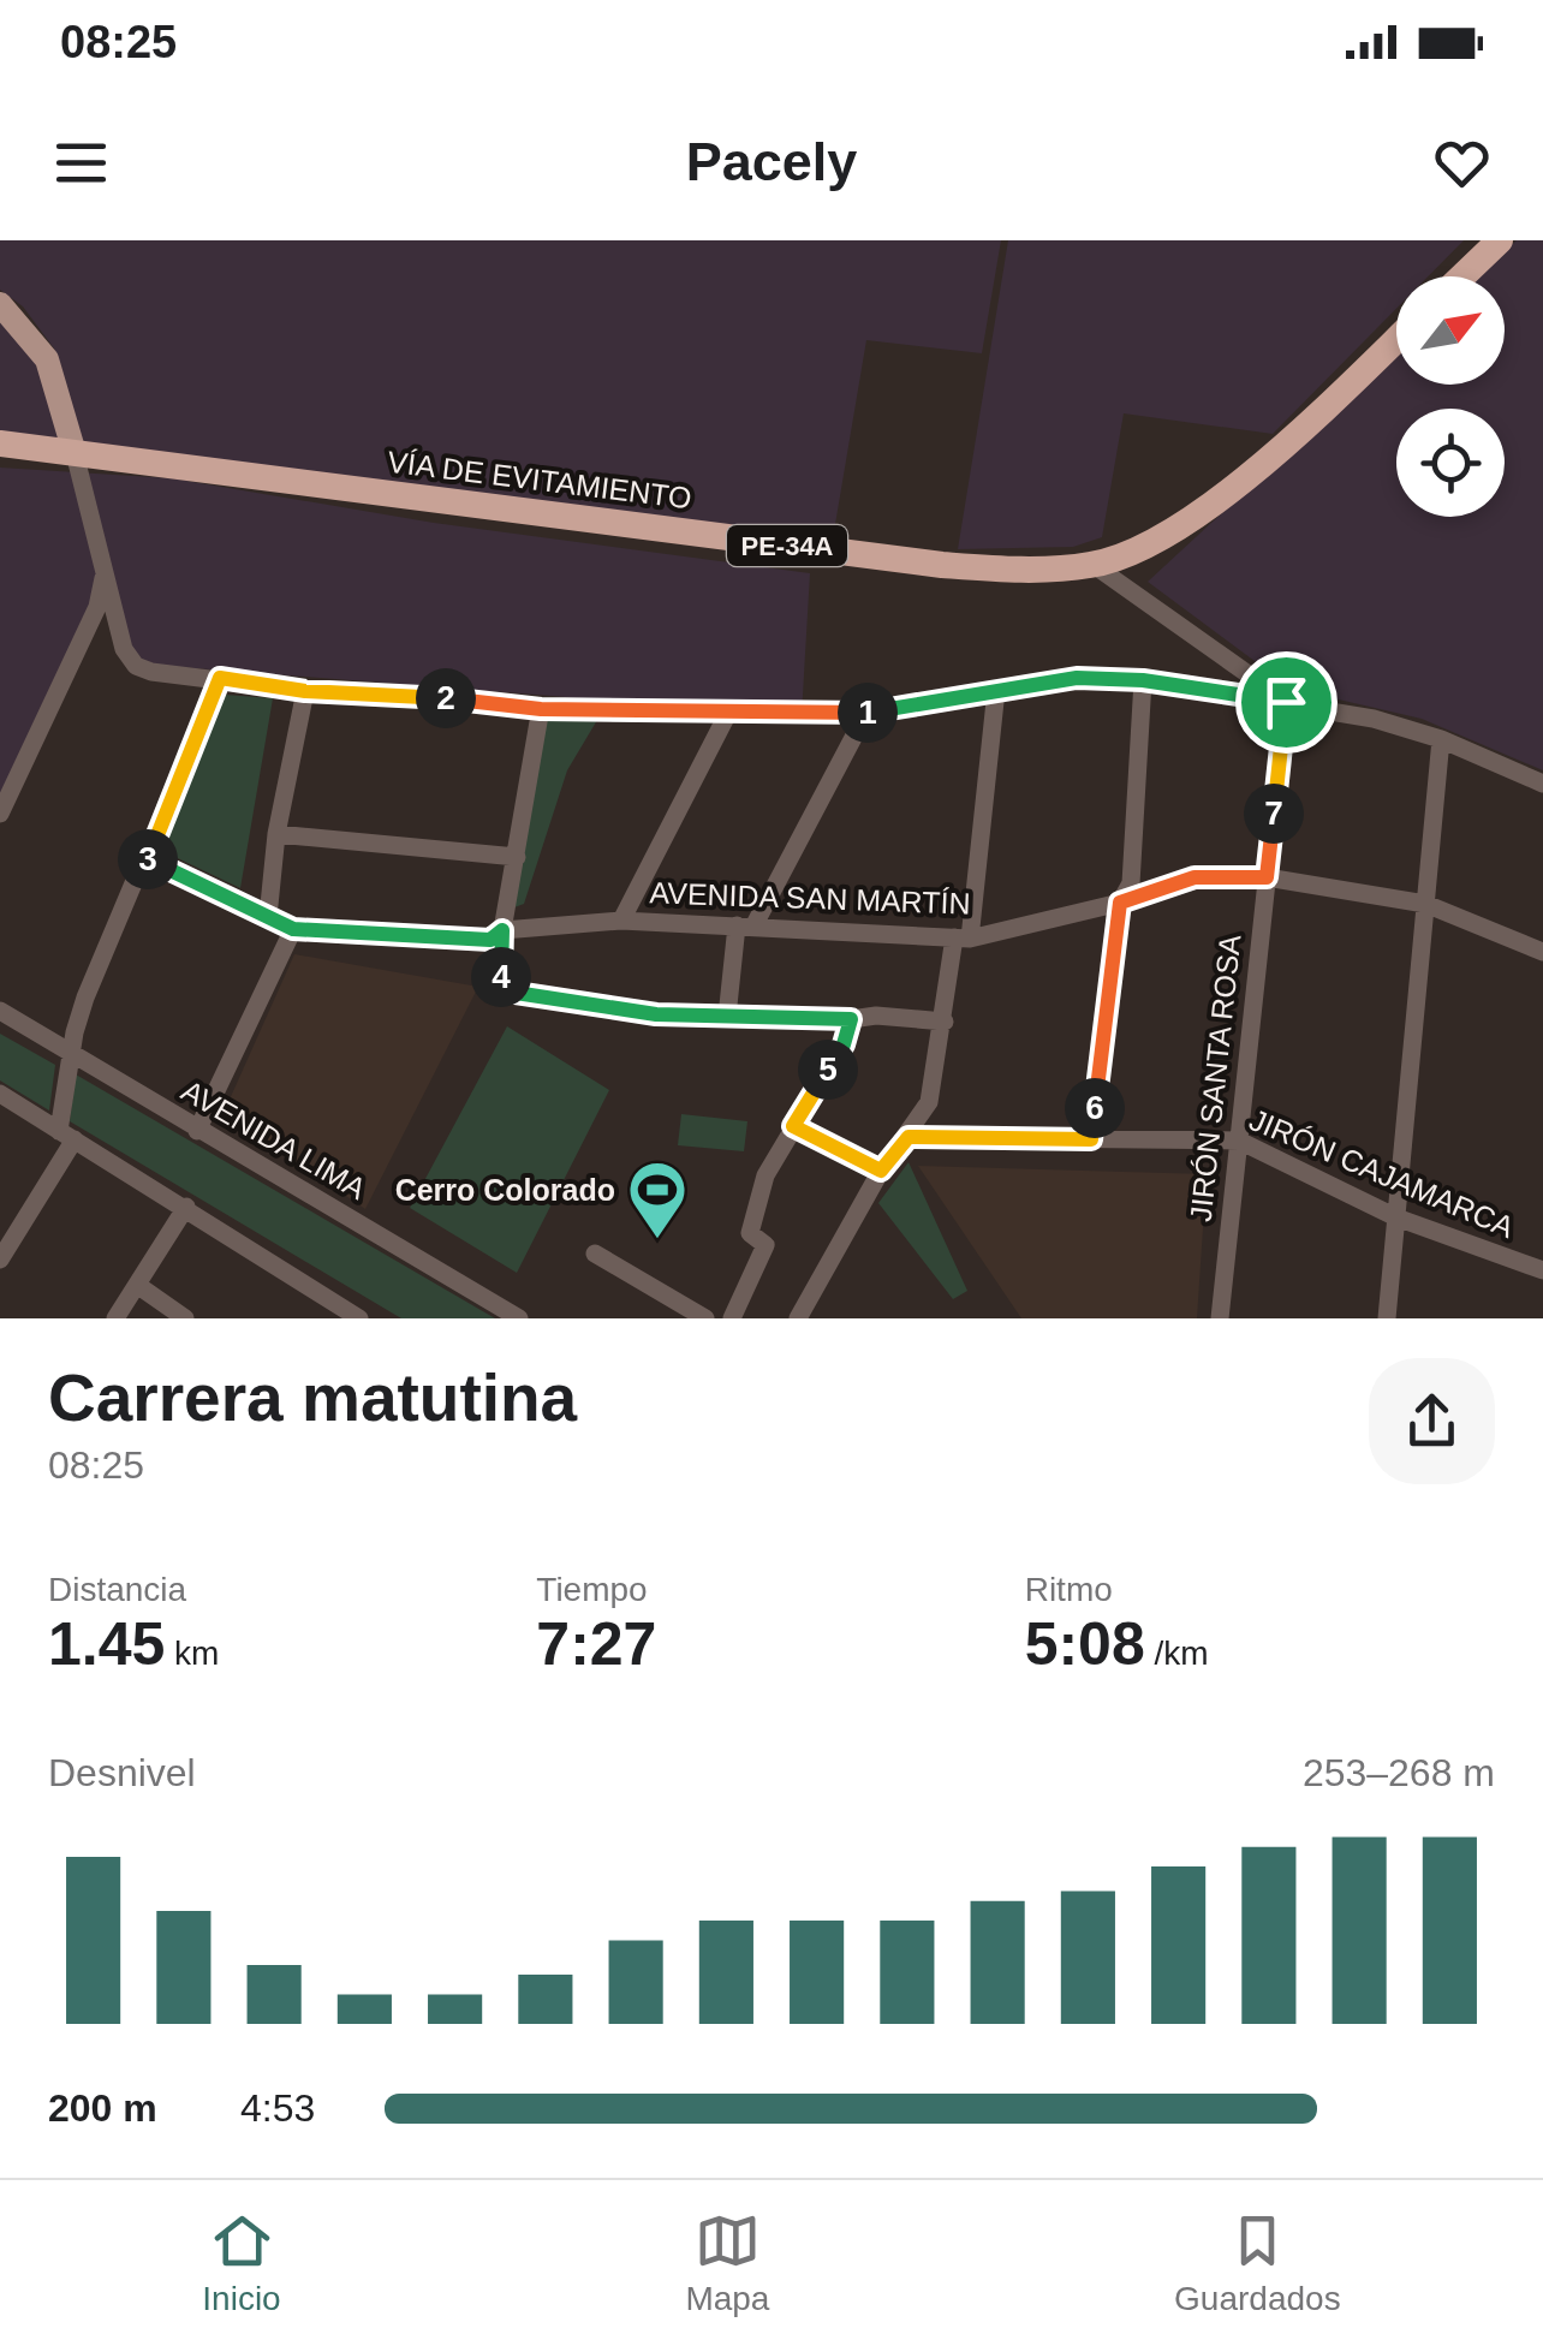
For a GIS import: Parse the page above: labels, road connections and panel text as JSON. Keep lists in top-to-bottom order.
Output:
{
  "streets": {
    "highway": ["VÍA DE EVITAMIENTO", "PE-34A"],
    "street": [
      "AVENIDA SAN MARTÍN",
      "JIRÓN SANTA ROSA",
      "AVENIDA LIMA",
      "JIRÓN CAJAMARCA"
    ]
  },
  "crossings": [
    ["AVENIDA SAN MARTÍN", "JIRÓN SANTA ROSA"],
    ["JIRÓN SANTA ROSA", "JIRÓN CAJAMARCA"]
  ],
  "places": {
    "sports": ["Cerro Colorado"]
  },
  "north": "top right",
  "page": {
    "status": "08:25",
    "header": "Pacely",
    "pins": [
      "2",
      "1",
      "7",
      "3",
      "4",
      "5",
      "6"
    ],
    "heading": ["Carrera matutina", "08:25"],
    "stats": [
      ["Distancia", "1.45 km"],
      ["Tiempo", "7:27"],
      ["Ritmo", "5:08 /km"]
    ],
    "chart": ["Desnivel", "253–268 m"],
    "list": [
      {
        "name": "200 m",
        "note": "4:53"
      }
    ],
    "tabs": ["Inicio", "Mapa", "Guardados"]
  }
}
